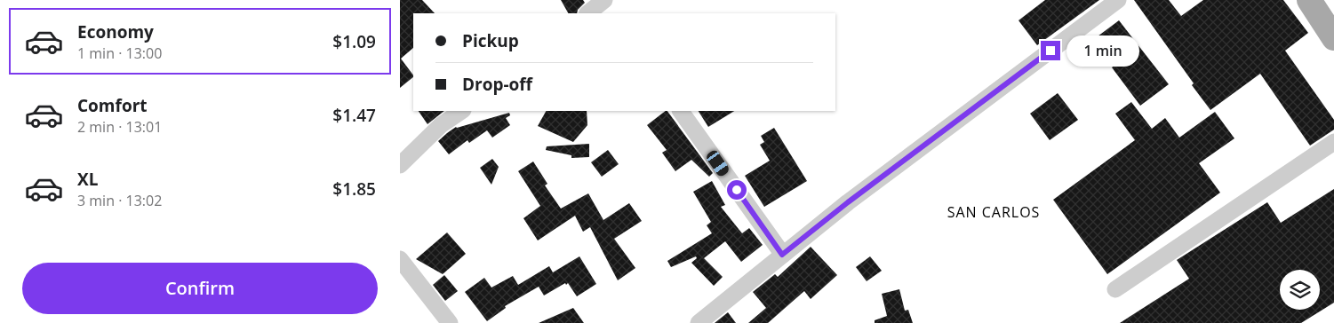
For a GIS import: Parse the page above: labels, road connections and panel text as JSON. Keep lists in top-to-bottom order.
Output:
{
  "districts": ["SAN CARLOS"],
  "page": {
    "list": [
      {
        "name": "Economy",
        "note": "1 min · 13:00",
        "value": "$1.09"
      },
      {
        "name": "Comfort",
        "note": "2 min · 13:01",
        "value": "$1.47"
      },
      {
        "name": "XL",
        "note": "3 min · 13:02",
        "value": "$1.85"
      }
    ],
    "banner": ["Pickup", "Drop-off"],
    "bubble": "1 min",
    "buttons": "Confirm"
  }
}
